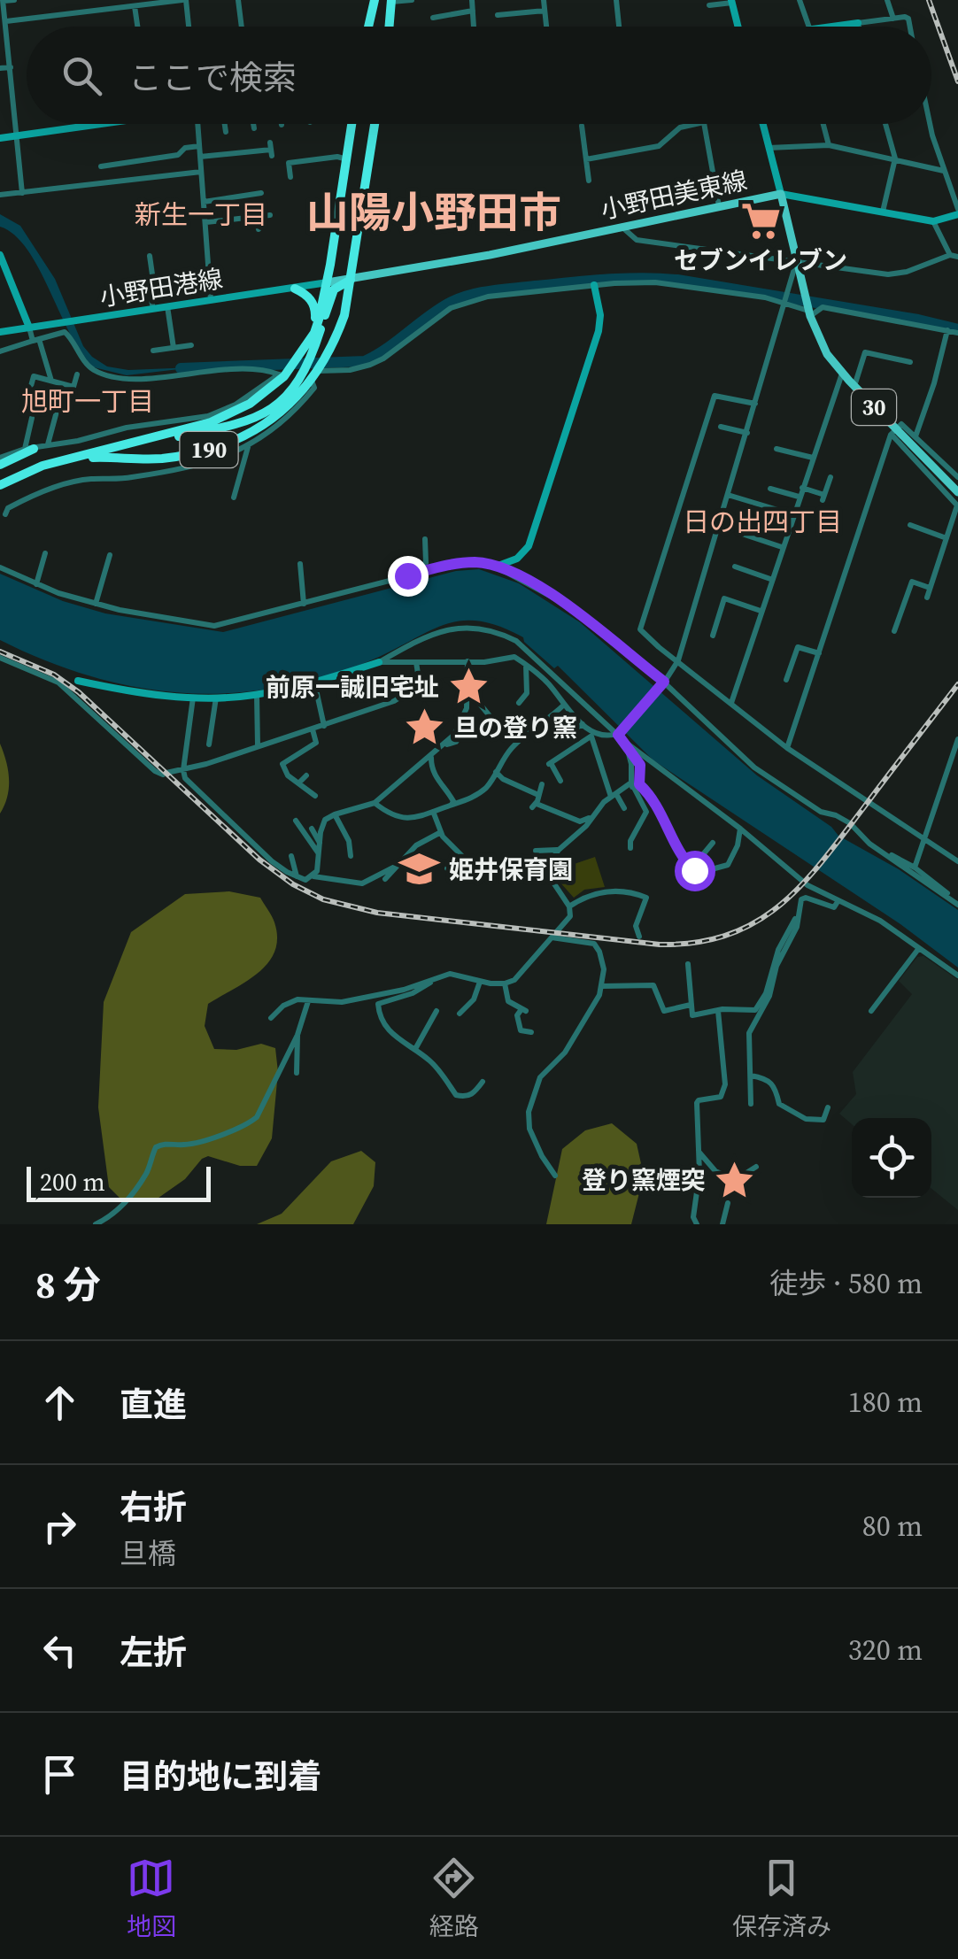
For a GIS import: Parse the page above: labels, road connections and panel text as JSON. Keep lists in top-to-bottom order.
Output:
{
  "streets": {
    "highway": ["190"],
    "main road": ["小野田美東線", "30"],
    "street": ["小野田港線"]
  },
  "crossings": [
    ["小野田美東線", "小野田港線"],
    ["小野田美東線", "190"],
    ["小野田港線", "190"]
  ],
  "districts": [
    "山陽小野田市",
    "新生一丁目",
    "旭町一丁目",
    "日の出四丁目"
  ],
  "places": {
    "supermarket": ["セブンイレブン"],
    "place": ["前原一誠旧宅址", "旦の登り窯", "登り窯煙突"],
    "school or university": ["姫井保育園"]
  },
  "scale_bar": "200 m",
  "page": {
    "search": "ここで検索",
    "scale": "200 m",
    "heading": ["8 分", "徒歩 · 580 m"],
    "list": [
      ["直進", "180 m"],
      ["右折", "旦橋", "80 m"],
      ["左折", "320 m"],
      "目的地に到着"
    ],
    "nav": ["地図", "経路", "保存済み"]
  }
}
